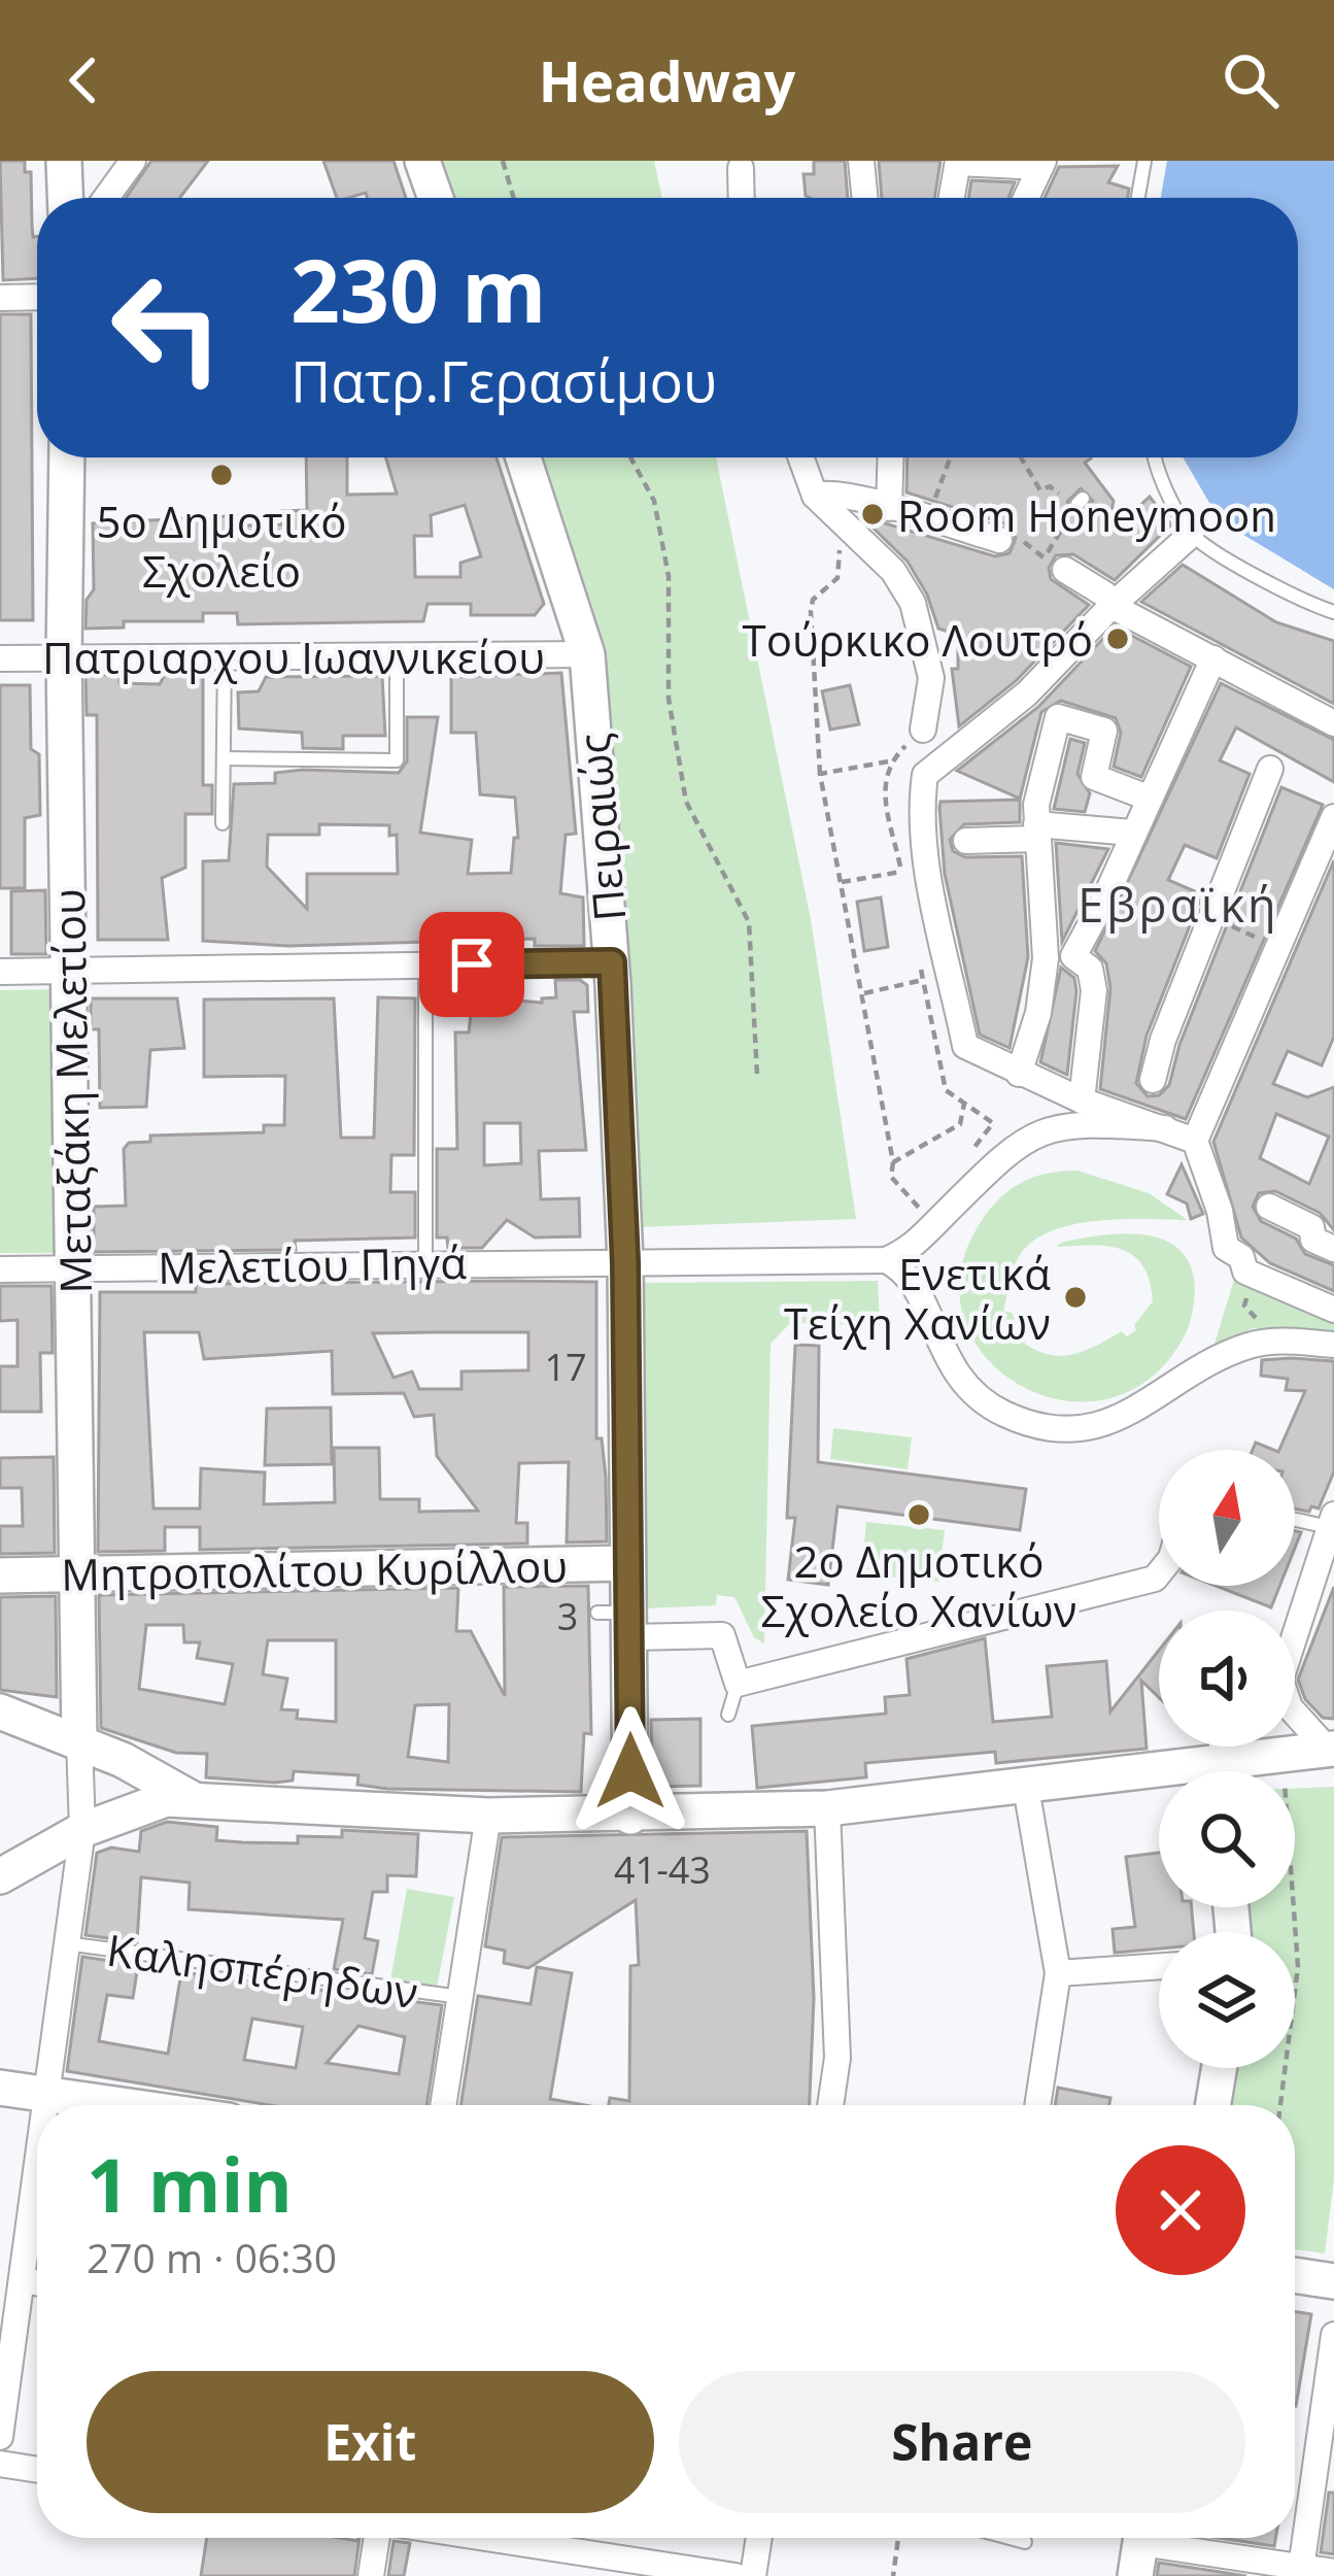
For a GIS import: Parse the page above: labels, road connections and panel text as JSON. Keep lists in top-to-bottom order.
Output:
{
  "streets": {
    "street": [
      "Πατριαρχου Ιωαννικείου",
      "Πειραιώς",
      "Μεταξάκη Μελετίου",
      "Μελετίου Πηγά",
      "Μητροπολίτου Κυρίλλου"
    ],
    "lane": ["Καλησπέρηδων"]
  },
  "crossings": [
    ["Πατριαρχου Ιωαννικείου", "Πειραιώς"],
    ["Πατριαρχου Ιωαννικείου", "Μεταξάκη Μελετίου"],
    ["Πειραιώς", "Μελετίου Πηγά"],
    ["Πειραιώς", "Μητροπολίτου Κυρίλλου"],
    ["Μεταξάκη Μελετίου", "Μελετίου Πηγά"],
    ["Μεταξάκη Μελετίου", "Μητροπολίτου Κυρίλλου"]
  ],
  "districts": ["Εβραϊκή"],
  "places": [
    "5ο Δημοτικό Σχολείο",
    "Room Honeymoon",
    "Τούρκικο Λουτρό",
    "Ενετικά Τείχη Χανίων",
    "2ο Δημοτικό Σχολείο Χανίων"
  ],
  "house_numbers": ["17", "3", "41-43"],
  "north": "top",
  "page": {
    "header": "Headway",
    "turn": ["230 m", "Πατρ.Γερασίμου"],
    "heading": ["1 min", "270 m · 06:30"],
    "buttons": ["Exit", "Share"]
  }
}
